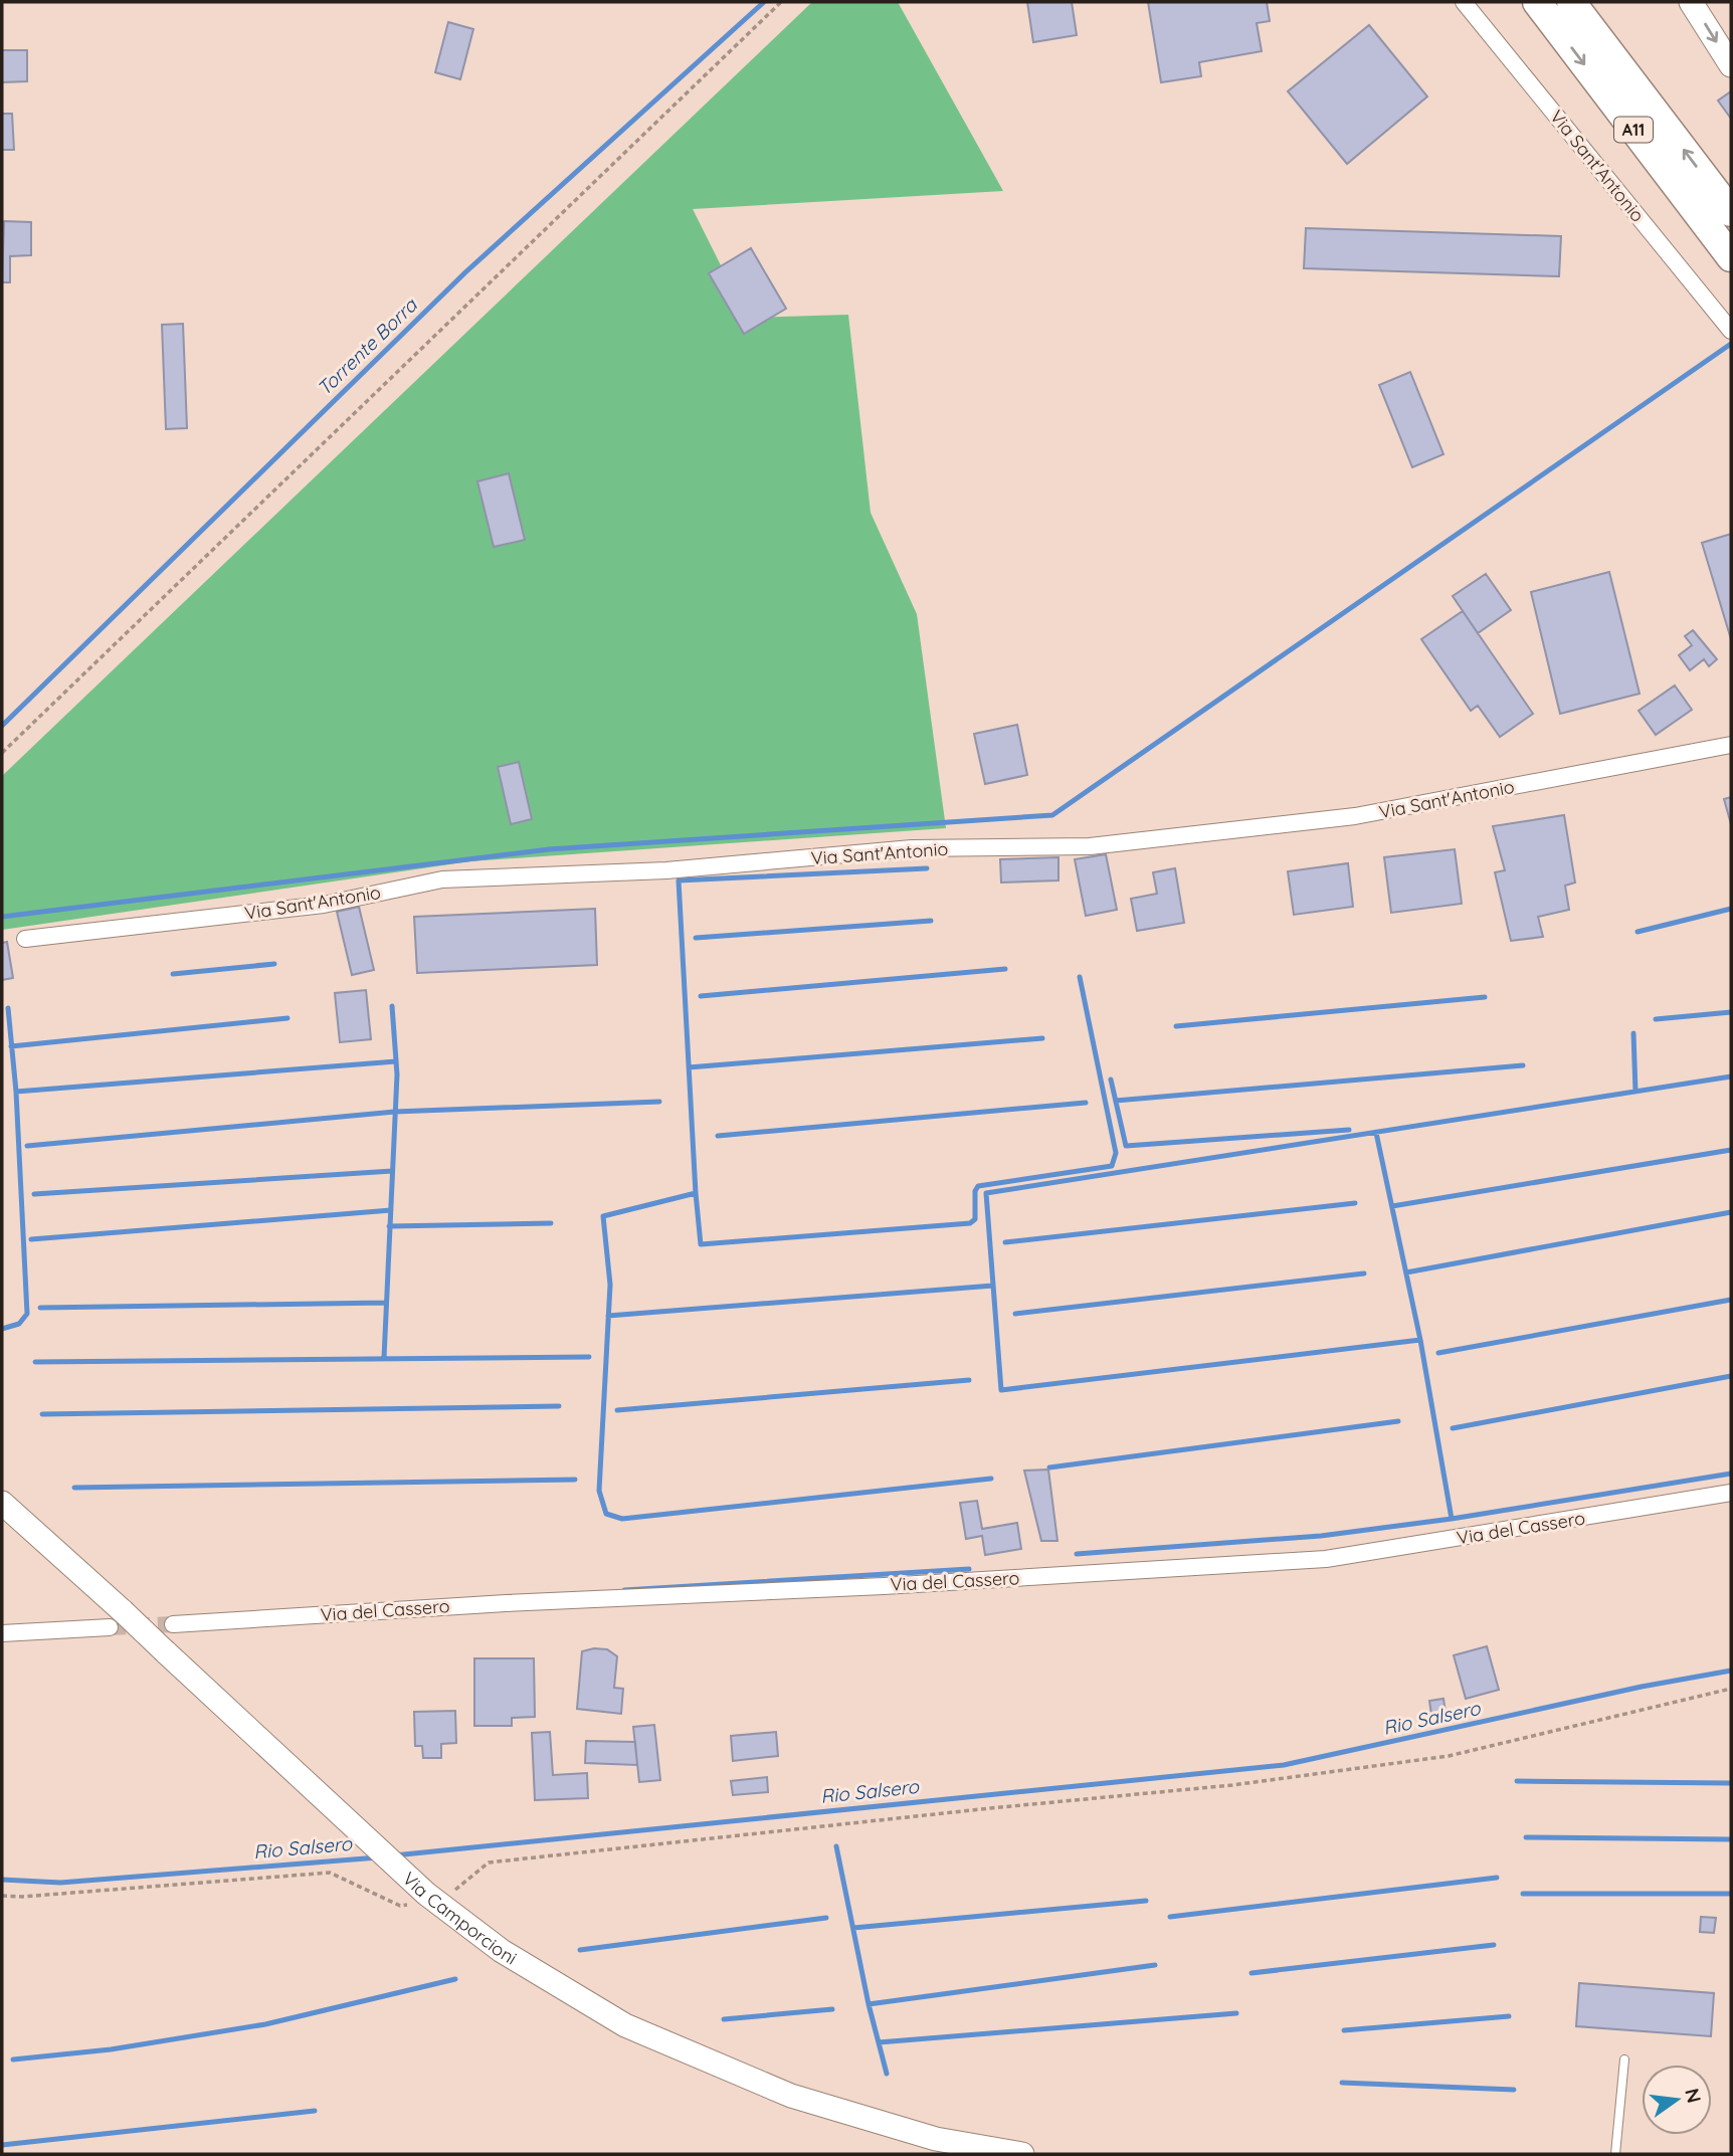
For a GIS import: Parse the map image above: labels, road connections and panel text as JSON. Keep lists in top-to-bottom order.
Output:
{
  "streets": {
    "highway": ["A11"],
    "main road": ["Via Camporcioni"],
    "street": ["Via Sant'Antonio", "Via del Cassero"]
  },
  "water": ["Torrente Borra", "Rio Salsero"],
  "north": "right"
}
